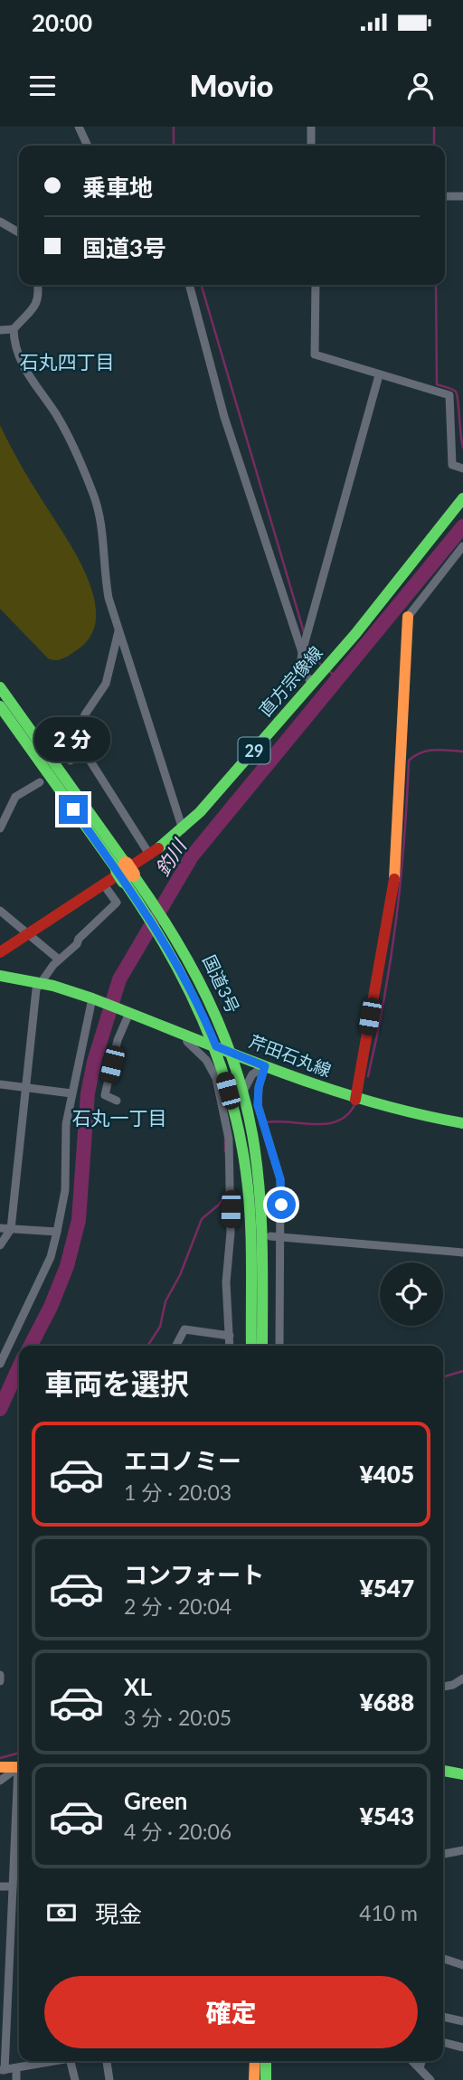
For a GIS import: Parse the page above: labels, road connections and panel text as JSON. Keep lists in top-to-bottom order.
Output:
{
  "streets": {
    "main road": [
      "直方宗像線",
      "29",
      "国道3号",
      "芹田石丸線"
    ]
  },
  "crossings": [
    ["国道3号", "芹田石丸線"]
  ],
  "districts": ["石丸四丁目", "石丸一丁目"],
  "water": ["釣川"],
  "page": {
    "status": "20:00",
    "header": "Movio",
    "banner": ["乗車地", "国道3号"],
    "bubble": "2 分",
    "heading": "車両を選択",
    "list": [
      {
        "name": "エコノミー",
        "note": "1 分 · 20:03",
        "value": "¥405"
      },
      {
        "name": "コンフォート",
        "note": "2 分 · 20:04",
        "value": "¥547"
      },
      {
        "name": "XL",
        "note": "3 分 · 20:05",
        "value": "¥688"
      },
      {
        "name": "Green",
        "note": "4 分 · 20:06",
        "value": "¥543"
      }
    ],
    "pay": ["現金", "410 m"],
    "buttons": "確定"
  }
}
